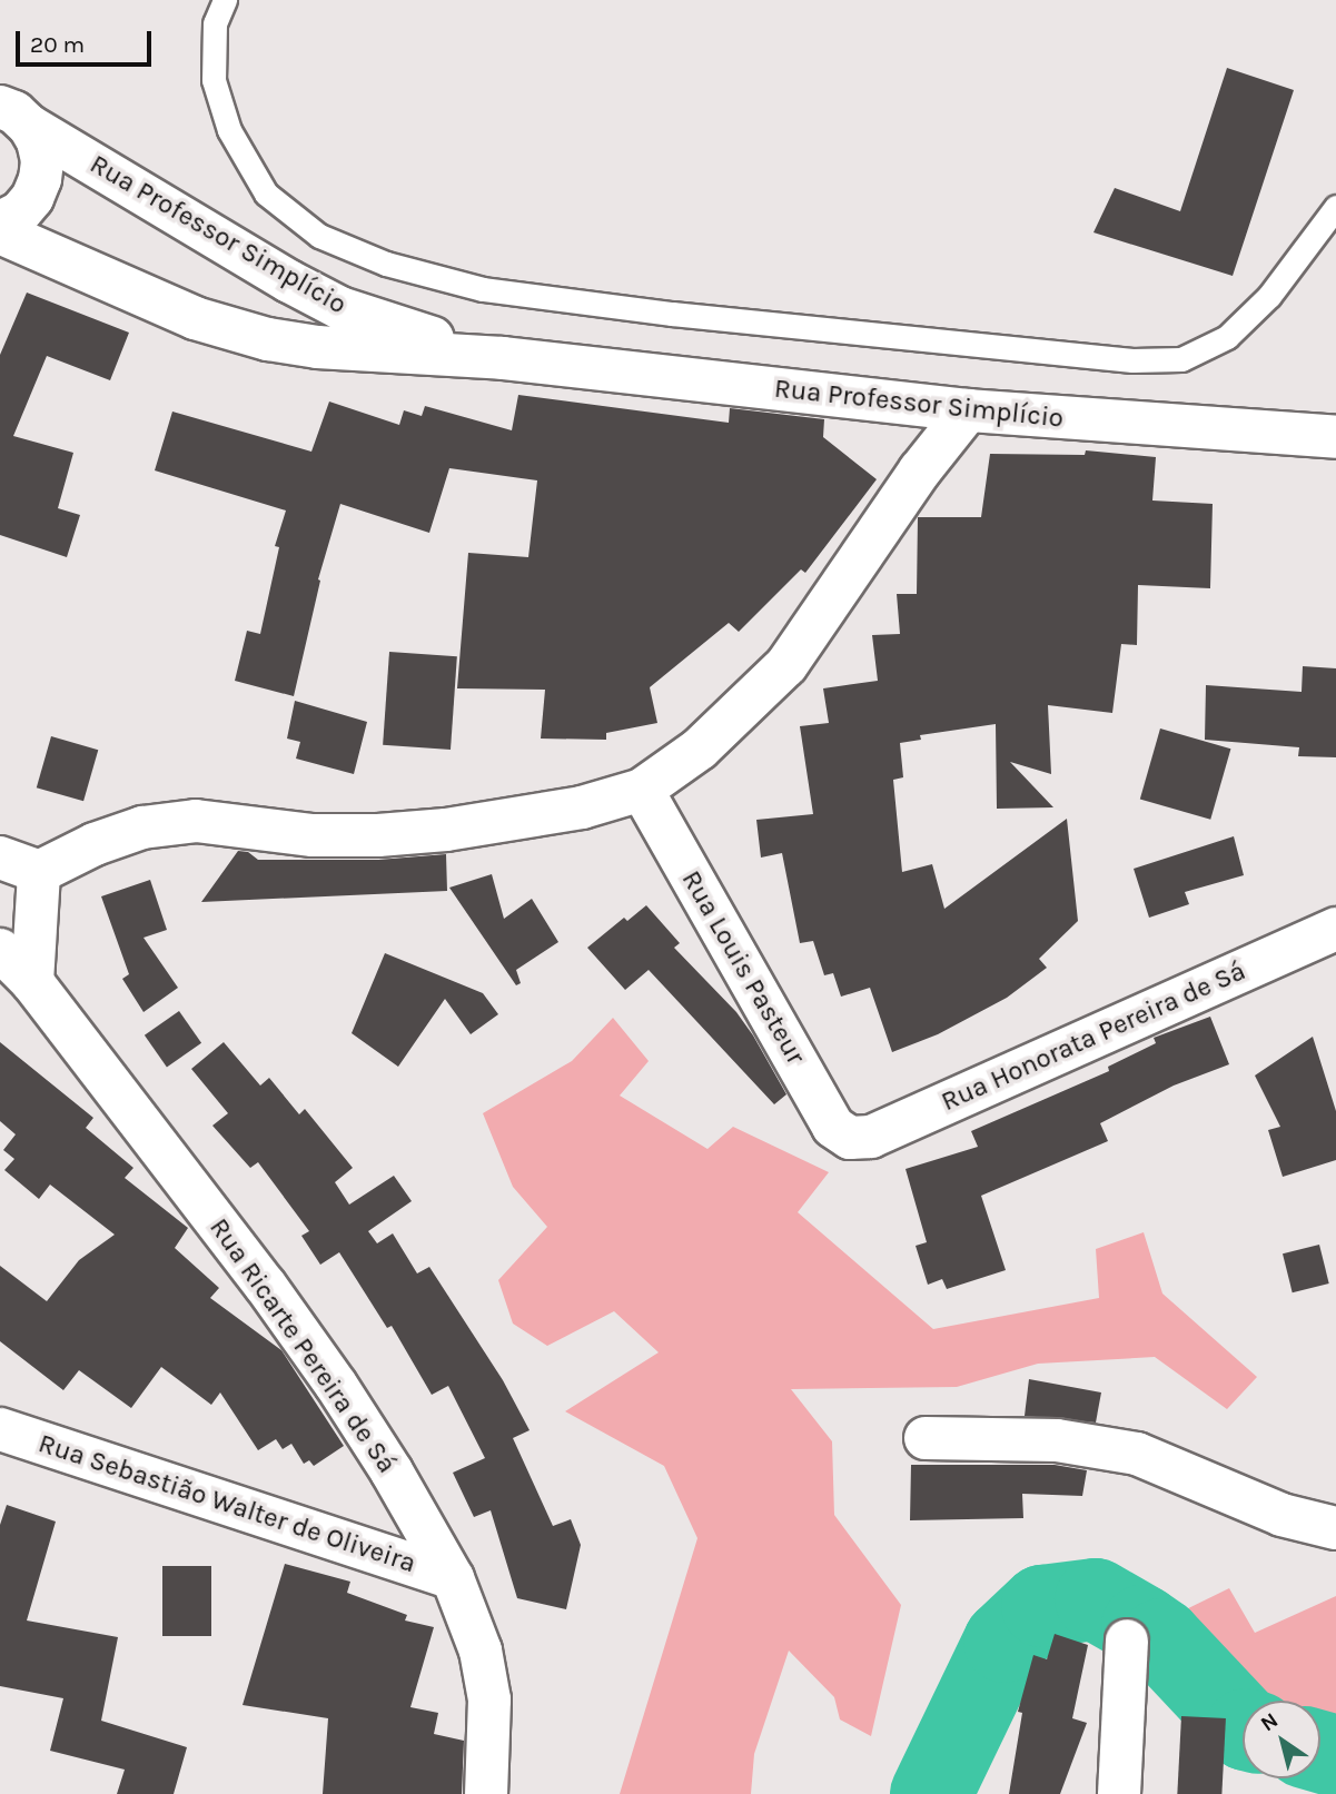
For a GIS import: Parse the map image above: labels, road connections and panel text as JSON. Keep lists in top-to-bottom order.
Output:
{
  "streets": {
    "street": [
      "Rua Professor Simplício",
      "Rua Louis Pasteur",
      "Rua Honorata Pereira de Sá",
      "Rua Ricarte Pereira de Sá",
      "Rua Sebastião Walter de Oliveira"
    ]
  },
  "crossings": [
    ["Rua Louis Pasteur", "Rua Honorata Pereira de Sá"],
    ["Rua Ricarte Pereira de Sá", "Rua Sebastião Walter de Oliveira"]
  ],
  "scale_bar": "20 m",
  "north": "top left"
}
